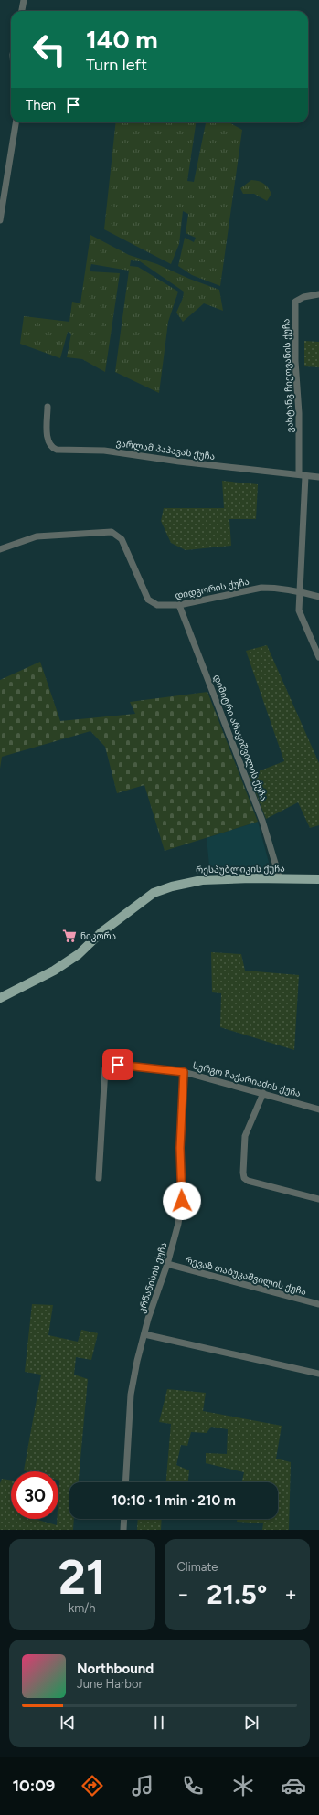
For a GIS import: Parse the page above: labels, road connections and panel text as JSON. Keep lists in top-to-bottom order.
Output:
{
  "streets": {
    "main road": ["რესპუბლიკის ქუჩა"],
    "street": [
      "ვახტანგ ჩიქოვანის ქუჩა",
      "ვარლამ პაპავას ქუჩა",
      "დიდგორის ქუჩა",
      "დიმიტრი არაყიშვილის ქუჩა",
      "სერგო ზაქარიაძის ქუჩა",
      "რევაზ თაბუკაშვილის ქუჩა",
      "კრწანისის ქუჩა"
    ]
  },
  "crossings": [
    ["ვახტანგ ჩიქოვანის ქუჩა", "ვარლამ პაპავას ქუჩა"],
    ["ვახტანგ ჩიქოვანის ქუჩა", "დიდგორის ქუჩა"],
    ["დიდგორის ქუჩა", "დიმიტრი არაყიშვილის ქუჩა"],
    ["დიმიტრი არაყიშვილის ქუჩა", "რესპუბლიკის ქუჩა"],
    ["სერგო ზაქარიაძის ქუჩა", "კრწანისის ქუჩა"],
    ["რევაზ თაბუკაშვილის ქუჩა", "კრწანისის ქუჩა"]
  ],
  "places": {
    "supermarket": ["ნიკორა"]
  },
  "page": {
    "turn": ["140 m", "Turn left"],
    "then": "Then",
    "limit": "30",
    "trip": "10:10 · 1 min · 210 m",
    "tile": [
      ["21", "km/h"],
      "Climate"
    ],
    "heat": ["−", "21.5°", "+"],
    "song": ["Northbound", "June Harbor"],
    "tabs": "10:09"
  }
}
